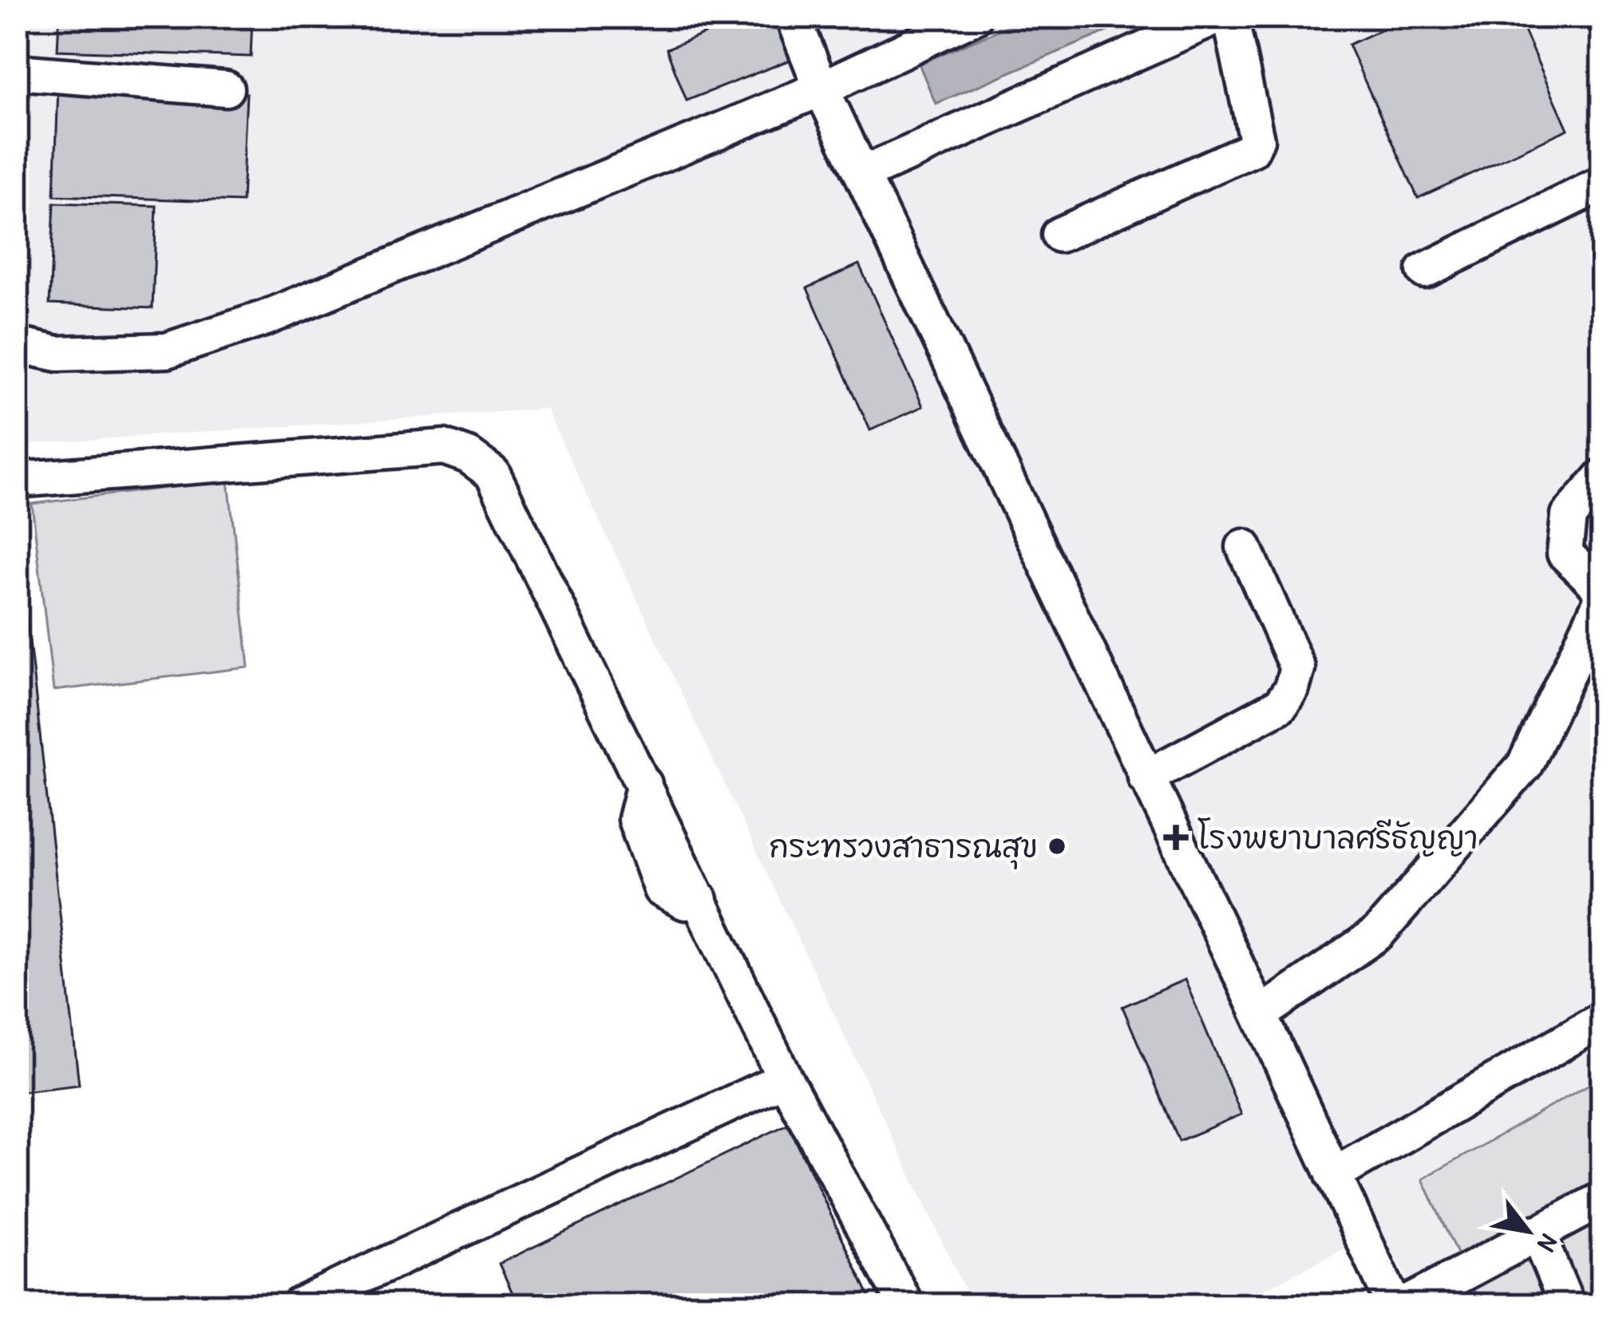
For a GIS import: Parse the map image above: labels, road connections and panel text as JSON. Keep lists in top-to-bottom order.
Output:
{
  "places": {
    "health": ["โรงพยาบาลศรีธัญญา"],
    "other": ["กระทรวงสาธารณสุข"]
  },
  "north": "bottom right"
}
